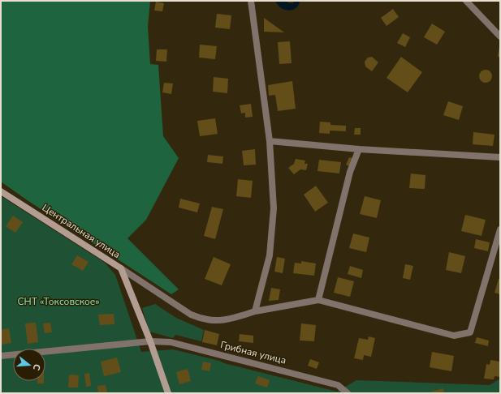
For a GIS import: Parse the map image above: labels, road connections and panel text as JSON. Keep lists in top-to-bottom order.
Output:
{
  "streets": {
    "street": ["Центральная улица", "Грибная улица"]
  },
  "crossings": [
    ["Центральная улица", "Грибная улица"]
  ],
  "parks": ["СНТ «Токсовское»"],
  "north": "right"
}
